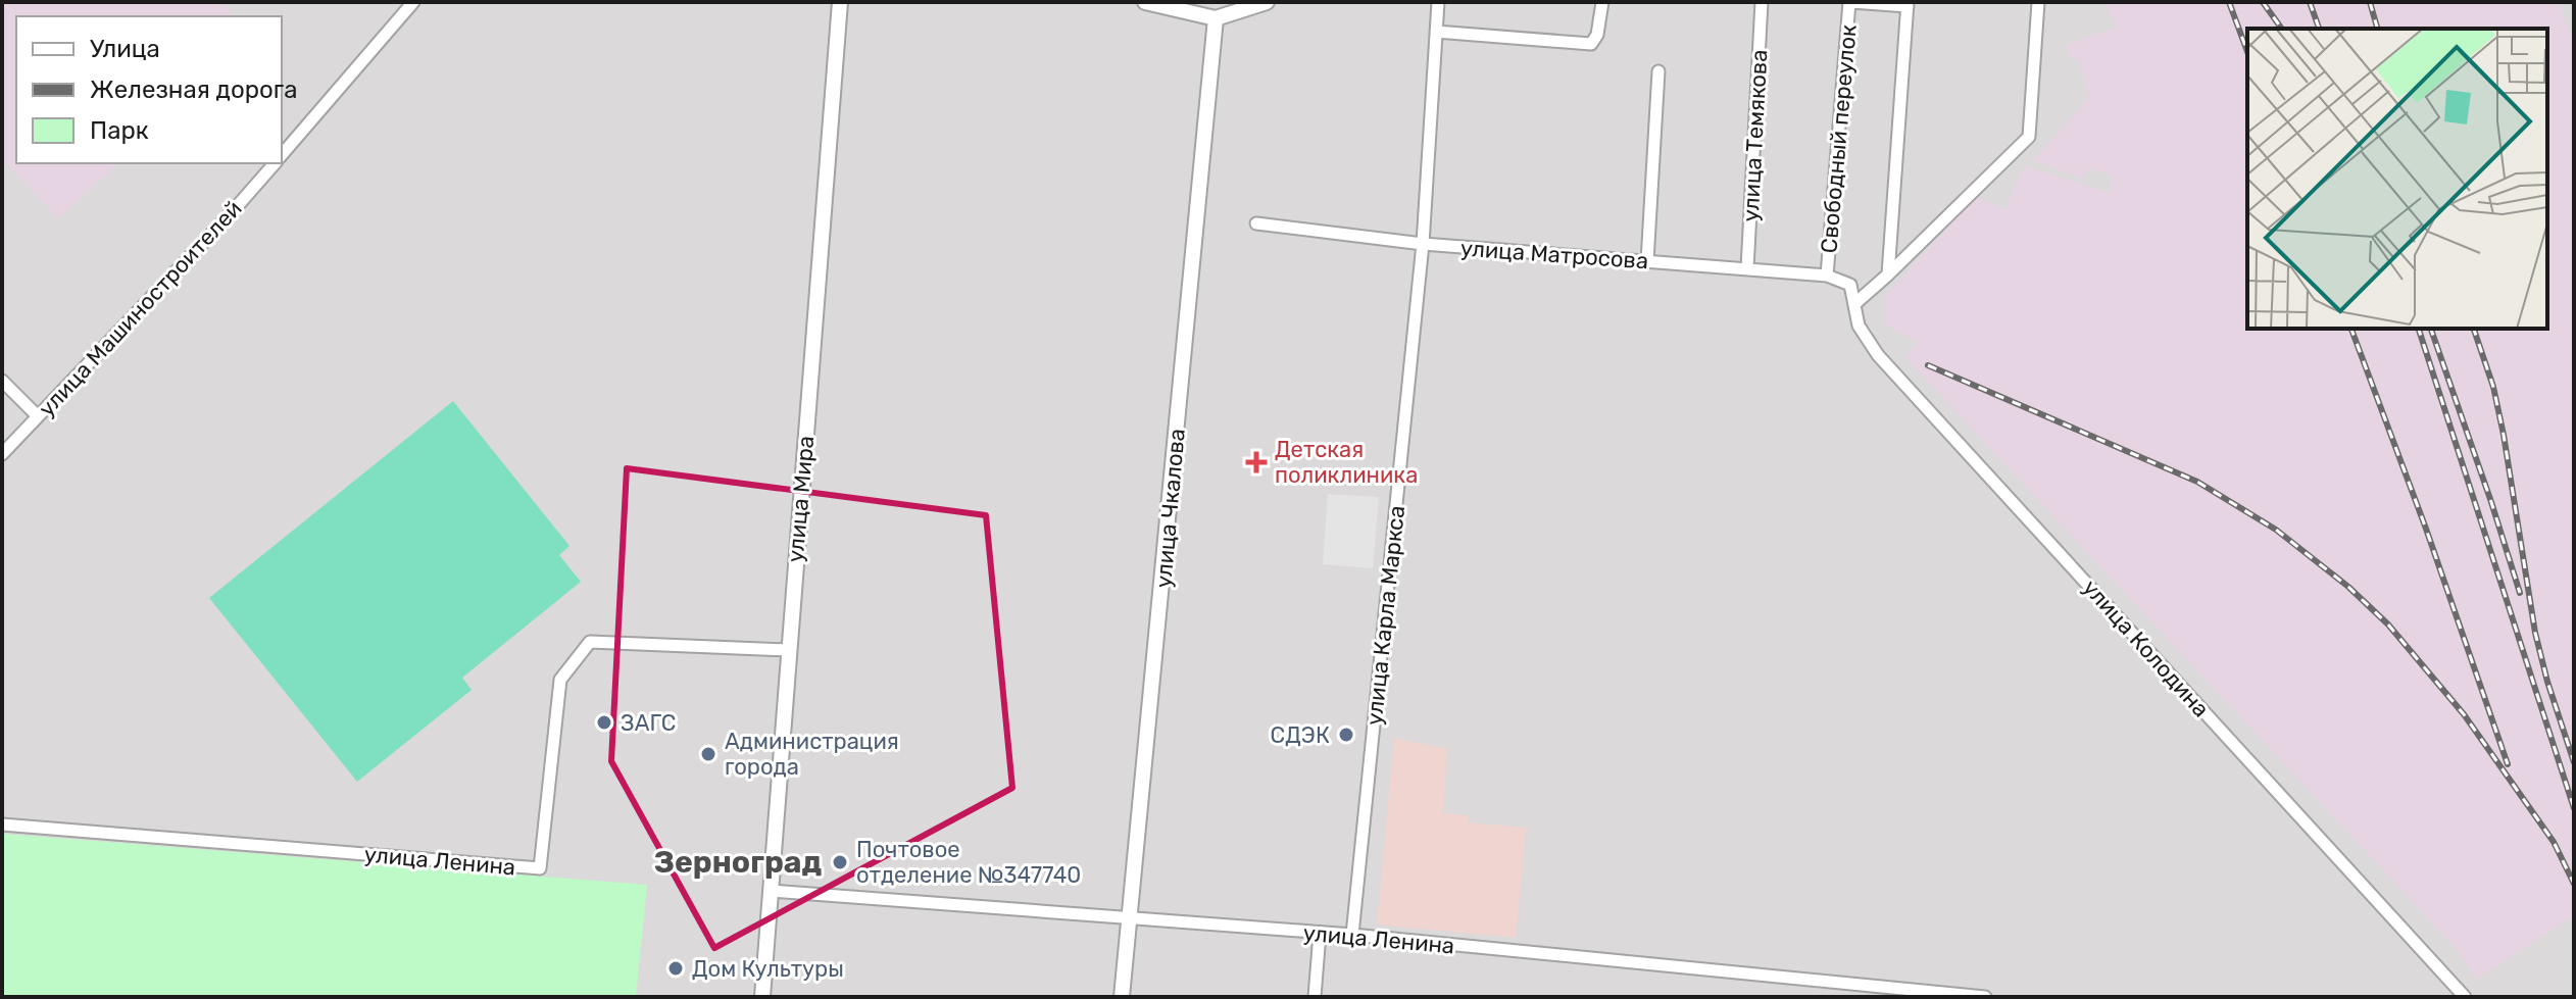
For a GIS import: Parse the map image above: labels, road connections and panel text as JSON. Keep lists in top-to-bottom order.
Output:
{
  "streets": {
    "street": [
      "улица Темякова",
      "Свободный переулок",
      "улица Матросова",
      "улица Машиностроителей",
      "улица Мира",
      "улица Чкалова",
      "улица Карла Маркса",
      "улица Колодина",
      "улица Ленина"
    ]
  },
  "crossings": [
    ["улица Темякова", "улица Матросова"],
    ["Свободный переулок", "улица Матросова"],
    ["улица Матросова", "улица Карла Маркса"],
    ["улица Матросова", "улица Колодина"],
    ["улица Мира", "улица Ленина"],
    ["улица Чкалова", "улица Ленина"],
    ["улица Карла Маркса", "улица Ленина"]
  ],
  "districts": ["Зерноград"],
  "places": {
    "health": ["Детская поликлиника"],
    "other": [
      "ЗАГС",
      "СДЭК",
      "Администрация города",
      "Почтовое отделение №347740",
      "Дом Культуры"
    ]
  },
  "legend": ["Улица", "Железная дорога", "Парк"]
}
